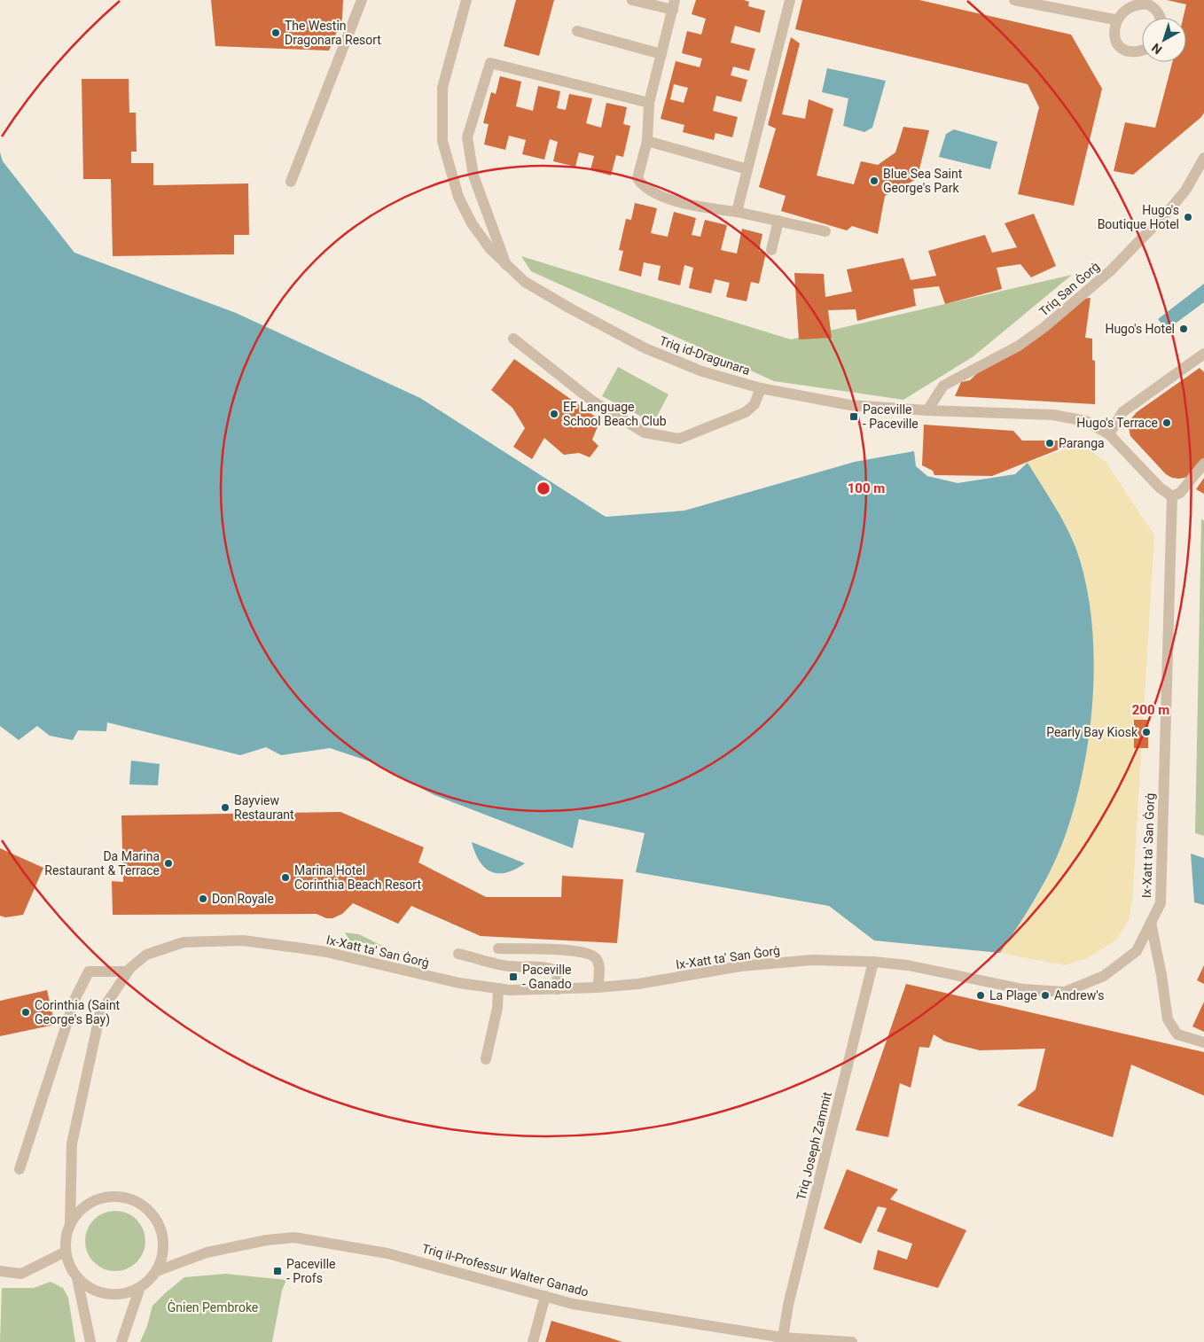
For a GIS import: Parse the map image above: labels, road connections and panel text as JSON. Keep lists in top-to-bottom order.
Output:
{
  "streets": {
    "street": [
      "Triq San Ġorġ",
      "Triq id-Dragunara",
      "Ix-Xatt ta' San Ġorġ",
      "Triq Joseph Zammit",
      "Triq il-Professur Walter Ganado"
    ]
  },
  "crossings": [
    ["Triq San Ġorġ", "Triq id-Dragunara"],
    ["Triq id-Dragunara", "Ix-Xatt ta' San Ġorġ"],
    ["Ix-Xatt ta' San Ġorġ", "Triq Joseph Zammit"],
    ["Ix-Xatt ta' San Ġorġ", "Triq il-Professur Walter Ganado"],
    ["Triq Joseph Zammit", "Triq il-Professur Walter Ganado"]
  ],
  "parks": ["Ġnien Pembroke"],
  "places": {
    "other": [
      "The Westin Dragonara Resort",
      "Blue Sea Saint George's Park",
      "Hugo's Boutique Hotel",
      "Hugo's Hotel",
      "EF Language School Beach Club",
      "Hugo's Terrace",
      "Paranga",
      "Pearly Bay Kiosk",
      "Bayview Restaurant",
      "Da Marina Restaurant & Terrace",
      "Marina Hotel Corinthia Beach Resort",
      "Don Royale",
      "La Plage",
      "Andrew's",
      "Corinthia (Saint George's Bay)"
    ],
    "transit": ["Paceville - Paceville", "Paceville - Ganado", "Paceville - Profs"]
  },
  "north": "bottom left",
  "rings": ["100 m", "200 m"]
}
